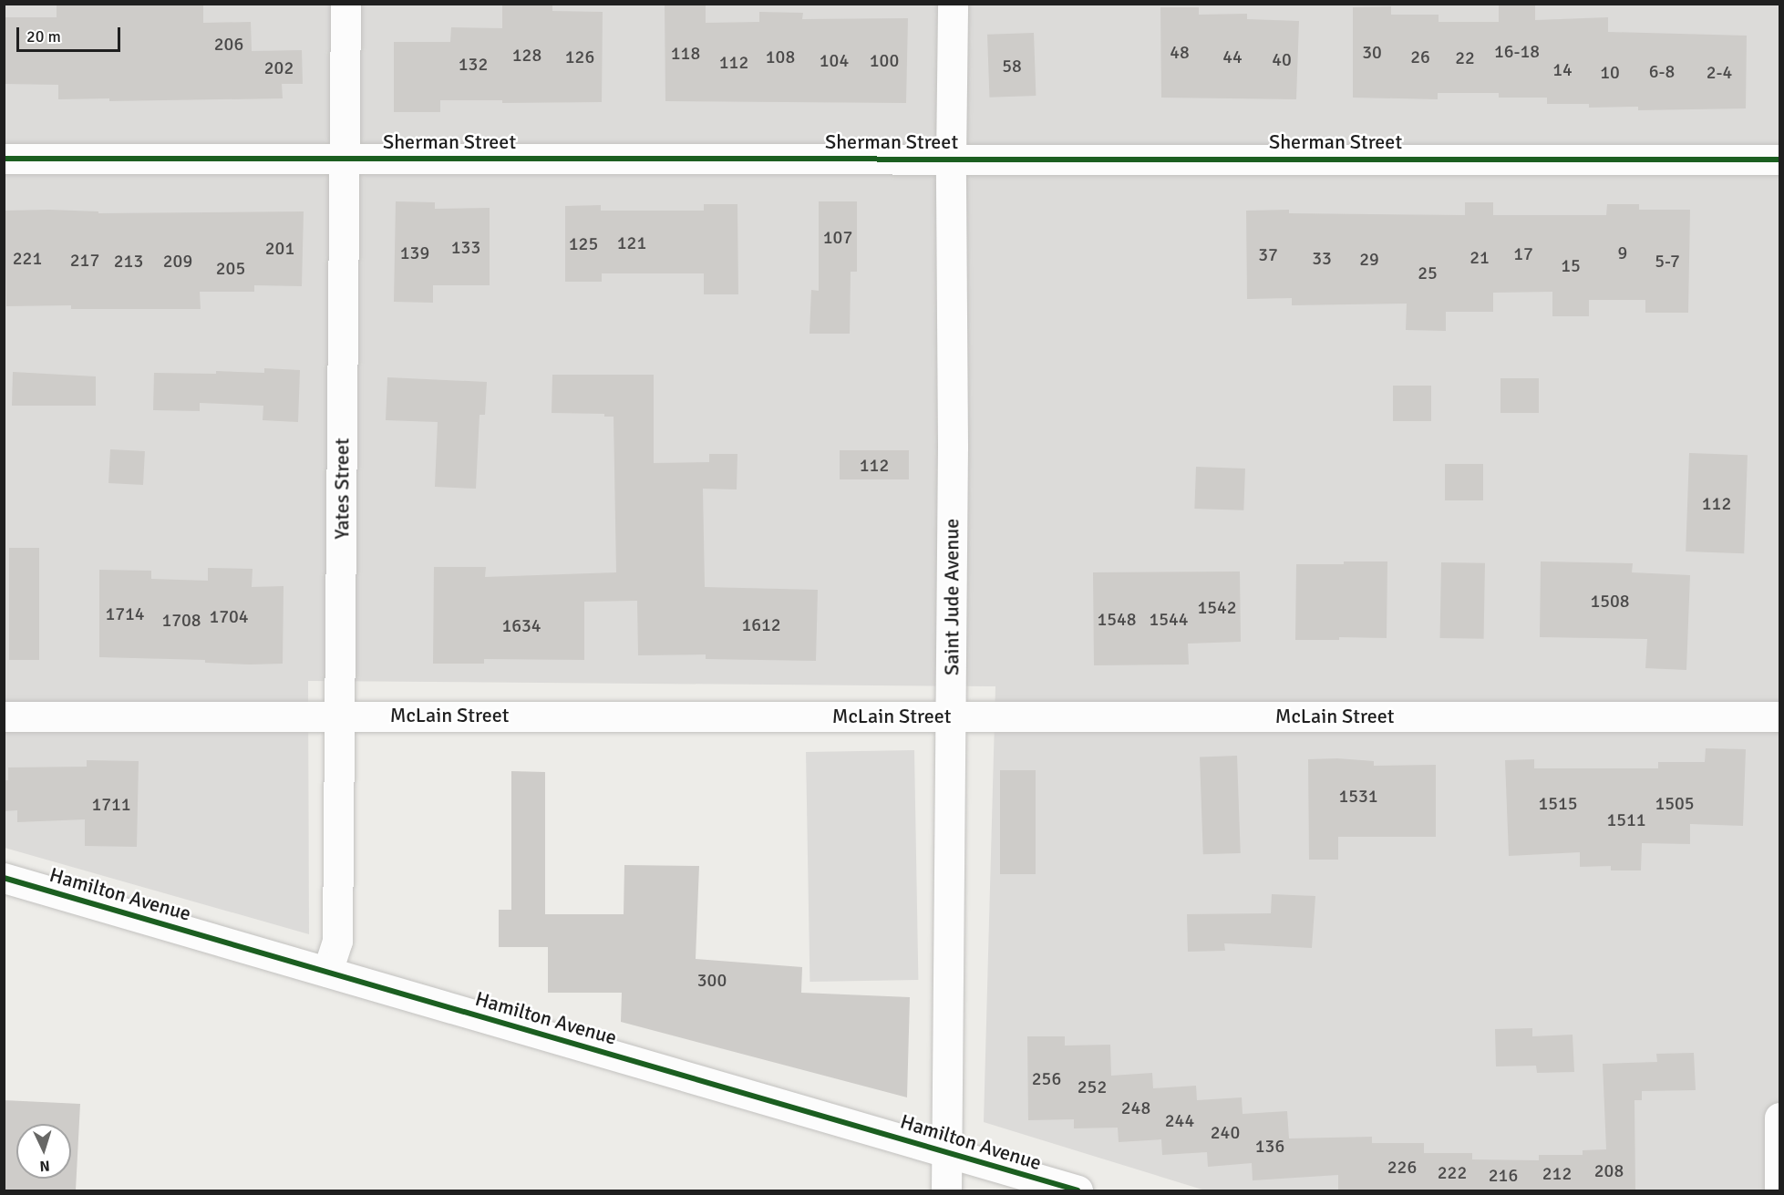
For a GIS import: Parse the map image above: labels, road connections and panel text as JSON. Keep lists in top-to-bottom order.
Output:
{
  "streets": {
    "street": [
      "Sherman Street",
      "Yates Street",
      "Saint Jude Avenue",
      "McLain Street",
      "Hamilton Avenue"
    ]
  },
  "crossings": [
    ["Sherman Street", "Yates Street"],
    ["Sherman Street", "Saint Jude Avenue"],
    ["Yates Street", "McLain Street"],
    ["Yates Street", "Hamilton Avenue"],
    ["Saint Jude Avenue", "McLain Street"],
    ["Saint Jude Avenue", "Hamilton Avenue"]
  ],
  "house_numbers": [
    "206",
    "16-18",
    "48",
    "30",
    "118",
    "128",
    "126",
    "108",
    "44",
    "26",
    "22",
    "40",
    "104",
    "100",
    "112",
    "132",
    "58",
    "202",
    "14",
    "6-8",
    "10",
    "2-4",
    "107",
    "121",
    "125",
    "133",
    "201",
    "139",
    "9",
    "17",
    "37",
    "21",
    "221",
    "33",
    "29",
    "217",
    "213",
    "209",
    "5-7",
    "15",
    "205",
    "25",
    "112",
    "112",
    "1508",
    "1542",
    "1714",
    "1704",
    "1548",
    "1544",
    "1708",
    "1612",
    "1634",
    "1531",
    "1515",
    "1505",
    "1711",
    "1511",
    "300",
    "256",
    "252",
    "248",
    "244",
    "240",
    "136",
    "226",
    "208",
    "222",
    "212",
    "216"
  ],
  "scale_bar": "20 m",
  "north": "bottom"
}
